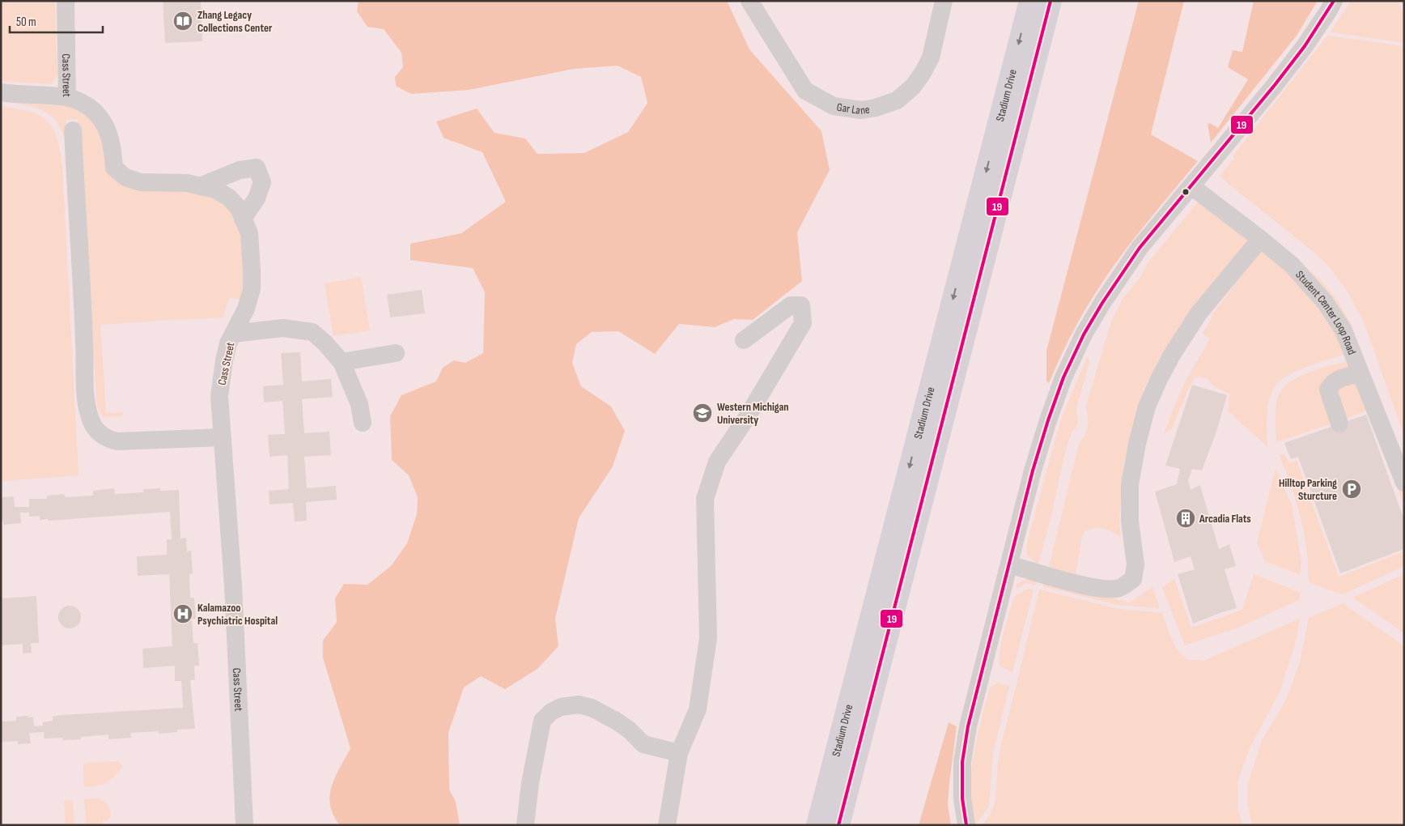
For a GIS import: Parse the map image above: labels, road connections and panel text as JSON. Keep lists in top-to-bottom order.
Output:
{
  "streets": {
    "main road": ["Stadium Drive"],
    "street": ["Cass Street", "Gar Lane", "Student Center Loop Road"]
  },
  "places": {
    "library": ["Zhang Legacy Collections Center"],
    "school or university": ["Western Michigan University"],
    "parking": ["Hilltop Parking Sturcture"],
    "building": ["Arcadia Flats"],
    "hospital": ["Kalamazoo Psychiatric Hospital"]
  },
  "lines": ["transit line 19"],
  "scale_bar": "50 m"
}
